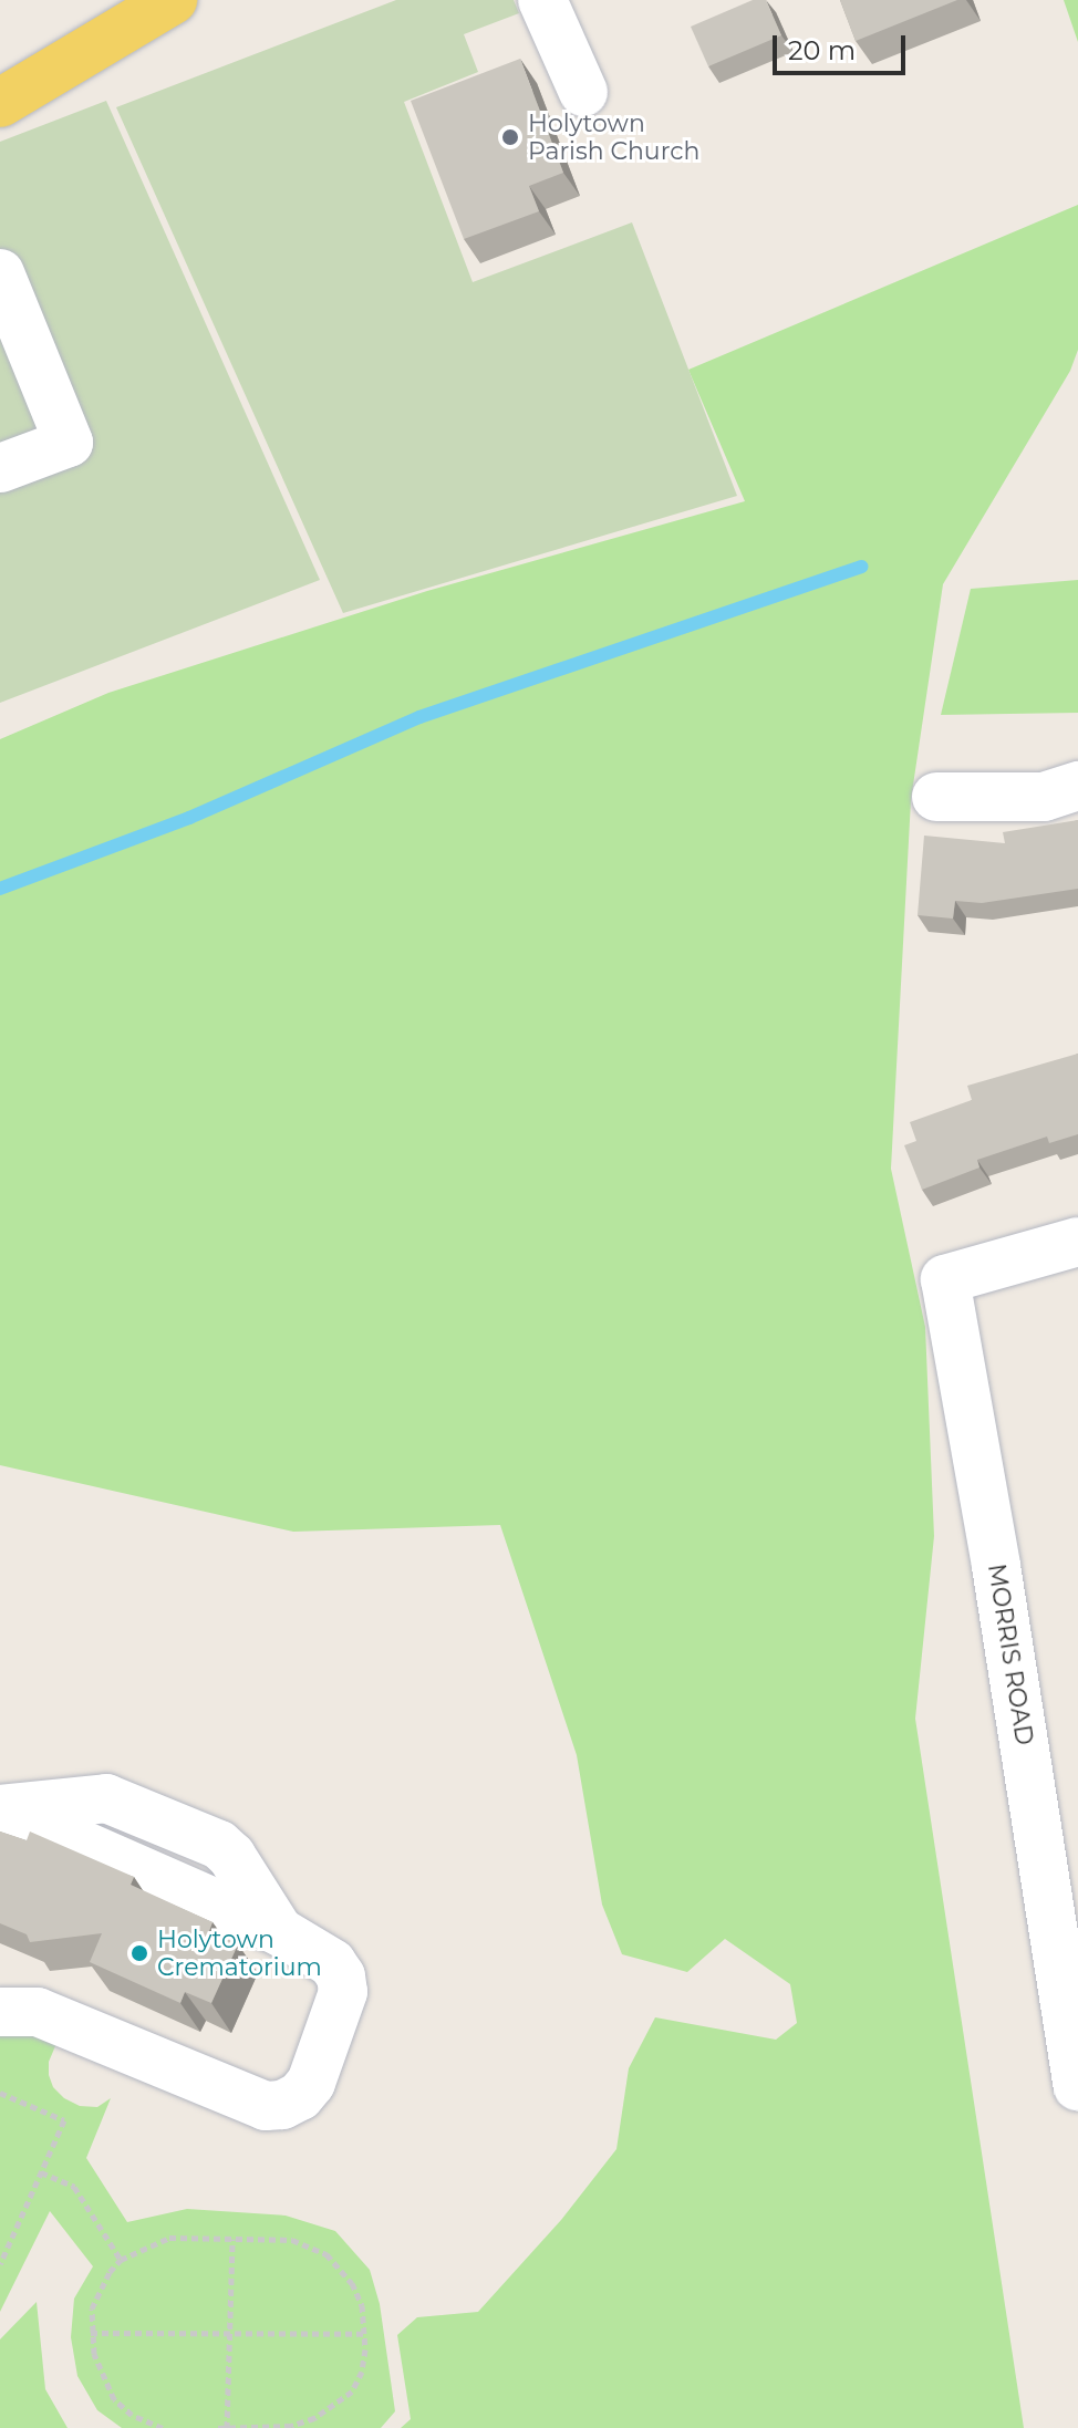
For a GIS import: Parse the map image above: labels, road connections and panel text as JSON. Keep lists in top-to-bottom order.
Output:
{
  "streets": {
    "street": ["MORRIS ROAD"]
  },
  "places": ["Holytown Parish Church", "Holytown Crematorium"],
  "scale_bar": "20 m"
}
